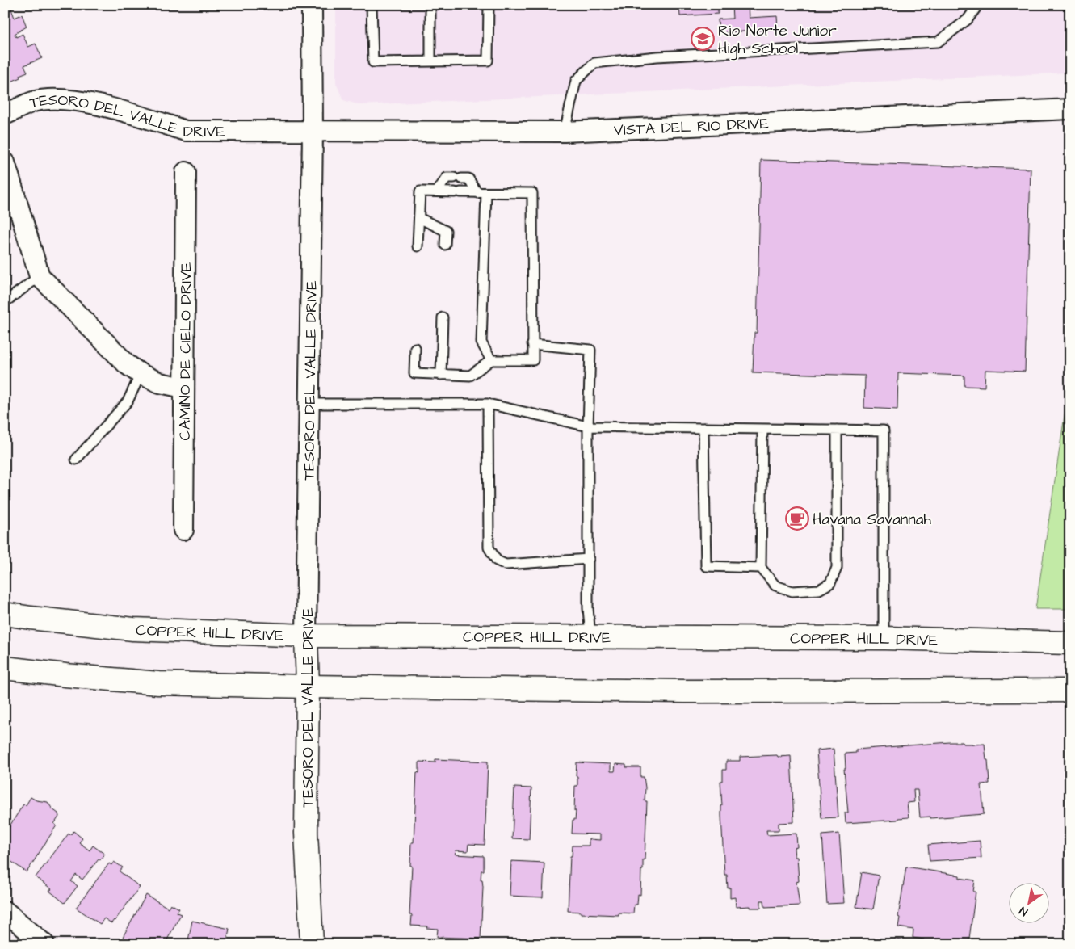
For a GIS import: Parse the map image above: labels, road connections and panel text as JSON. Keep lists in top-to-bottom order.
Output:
{
  "streets": {
    "main road": ["TESORO DEL VALLE DRIVE", "COPPER HILL DRIVE"],
    "street": ["VISTA DEL RIO DRIVE", "CAMINO DE CIELO DRIVE"]
  },
  "crossings": [
    ["TESORO DEL VALLE DRIVE", "VISTA DEL RIO DRIVE"],
    ["TESORO DEL VALLE DRIVE", "COPPER HILL DRIVE"]
  ],
  "places": {
    "school or university": ["Rio Norte Junior High School"],
    "cafe": ["Havana Savannah"]
  },
  "north": "bottom left"
}
